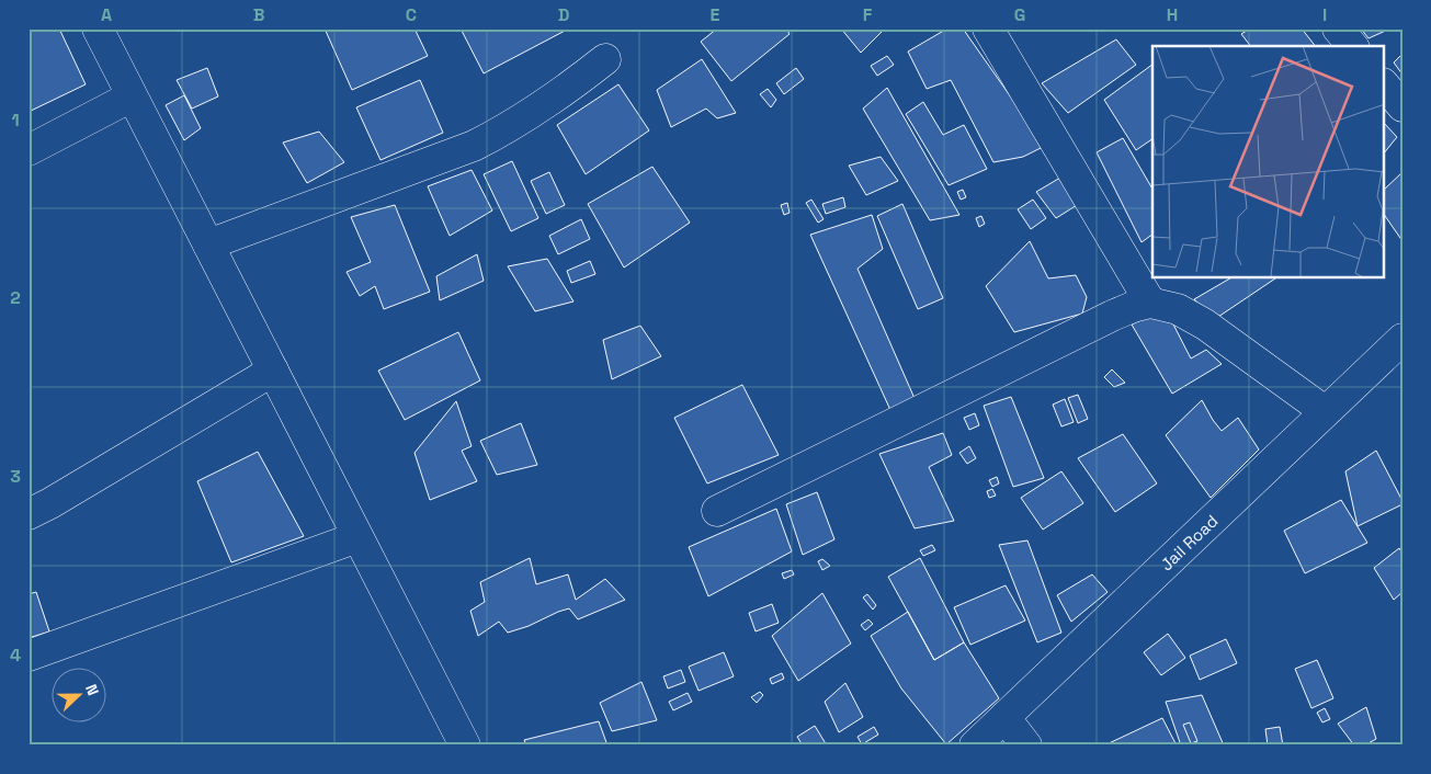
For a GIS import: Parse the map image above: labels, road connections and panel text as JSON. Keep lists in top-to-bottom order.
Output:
{
  "streets": {
    "street": ["Jail Road"]
  },
  "north": "right",
  "grid": {
    "columns": [
      "A",
      "B",
      "C",
      "D",
      "E",
      "F",
      "G",
      "H",
      "I"
    ],
    "rows": [
      "1",
      "2",
      "3",
      "4"
    ]
  }
}
